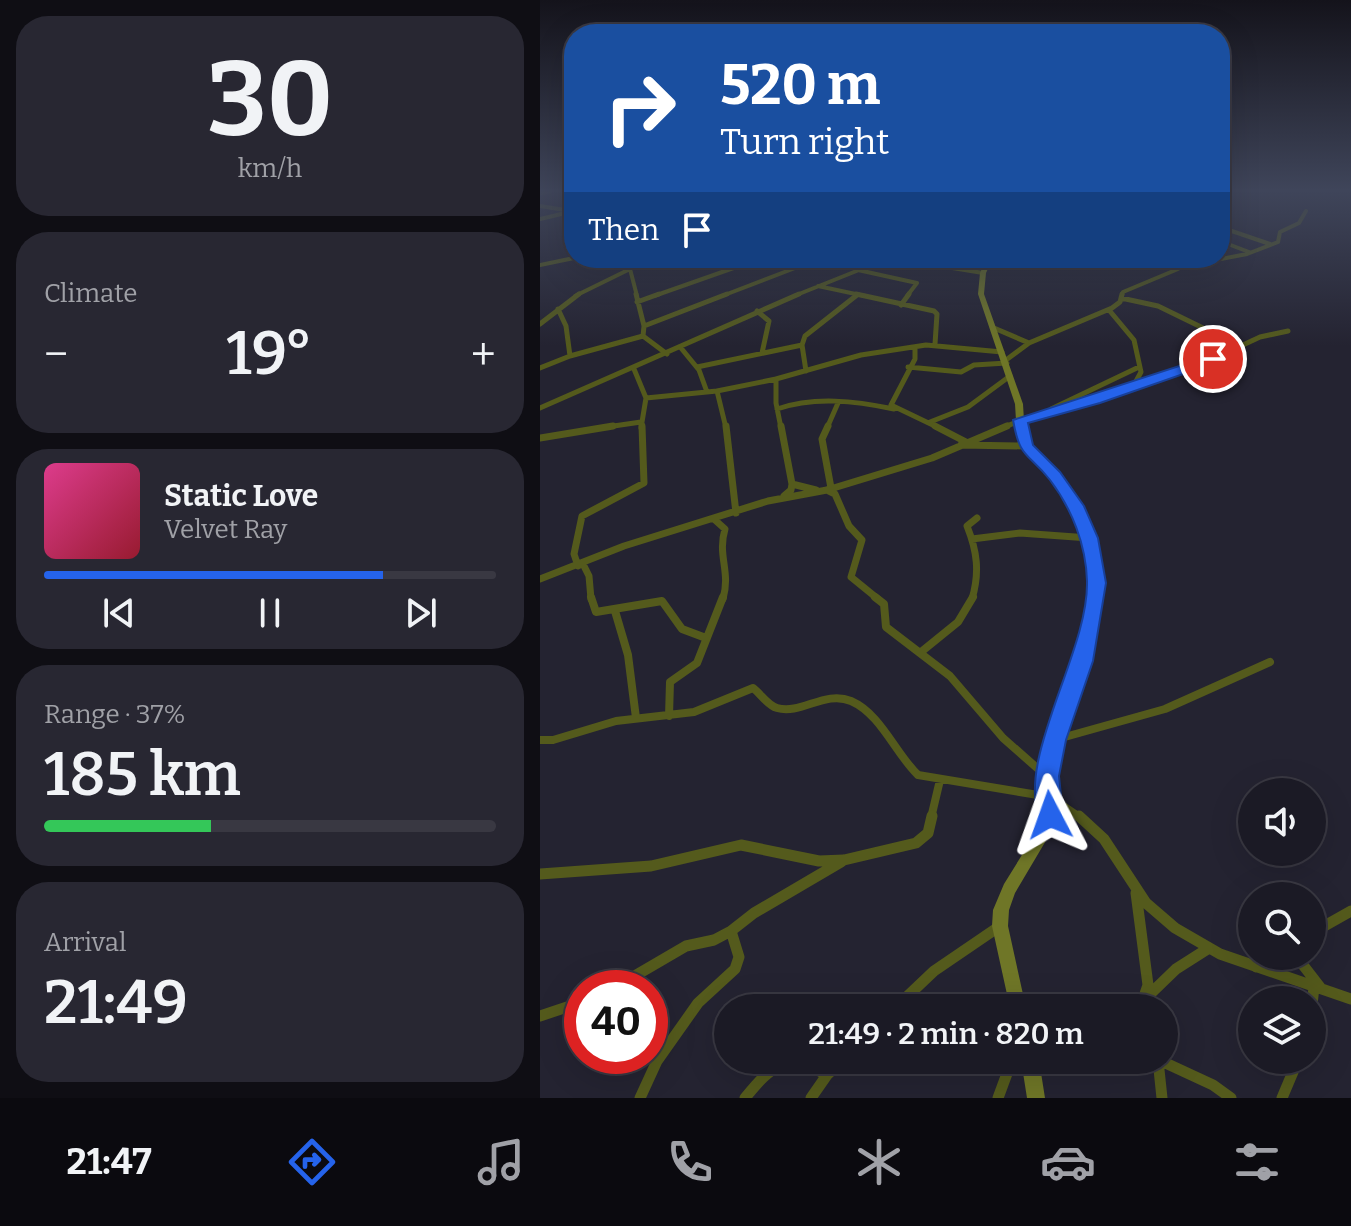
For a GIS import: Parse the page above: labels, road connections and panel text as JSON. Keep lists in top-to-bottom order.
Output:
{
  "page": {
    "tile": [
      ["30", "km/h"],
      "Climate",
      ["Range · 37%", "185 km"],
      ["Arrival", "21:49"]
    ],
    "turn": ["520 m", "Turn right"],
    "then": "Then",
    "heat": ["−", "19°", "+"],
    "song": ["Static Love", "Velvet Ray"],
    "limit": "40",
    "trip": "21:49 · 2 min · 820 m",
    "tabs": "21:47"
  }
}
